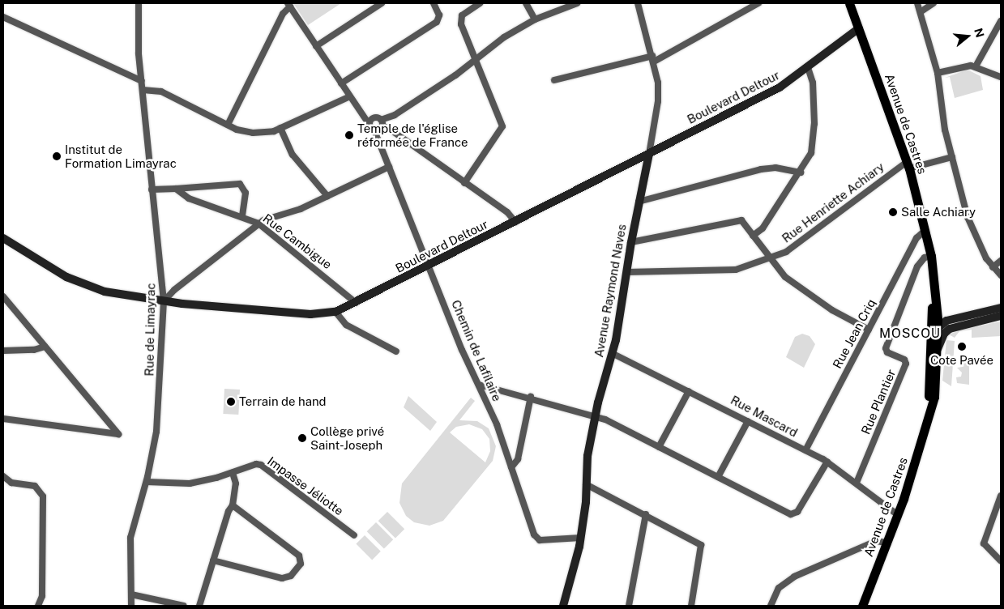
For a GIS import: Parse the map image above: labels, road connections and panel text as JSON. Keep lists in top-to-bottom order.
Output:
{
  "streets": {
    "main road": ["Avenue de Castres"],
    "street": [
      "Boulevard Deltour",
      "Rue Henriette Achiary",
      "Rue Cambigue",
      "Avenue Raymond Naves",
      "Rue de Limayrac",
      "Rue Jean Criq",
      "Chemin de Lafilaire",
      "Rue Plantier",
      "Rue Mascard",
      "Impasse Jéliotte"
    ]
  },
  "crossings": [
    ["Boulevard Deltour", "Avenue de Castres"],
    ["Boulevard Deltour", "Rue Cambigue"],
    ["Boulevard Deltour", "Avenue Raymond Naves"],
    ["Boulevard Deltour", "Rue de Limayrac"],
    ["Boulevard Deltour", "Chemin de Lafilaire"],
    ["Avenue de Castres", "Rue Henriette Achiary"],
    ["Avenue de Castres", "Rue Jean Criq"],
    ["Avenue de Castres", "Rue Plantier"],
    ["Avenue de Castres", "Rue Mascard"],
    ["Rue Henriette Achiary", "Avenue Raymond Naves"],
    ["Avenue Raymond Naves", "Chemin de Lafilaire"],
    ["Avenue Raymond Naves", "Rue Mascard"],
    ["Rue de Limayrac", "Impasse Jéliotte"],
    ["Rue Jean Criq", "Rue Mascard"],
    ["Rue Plantier", "Rue Mascard"]
  ],
  "districts": ["MOSCOU"],
  "places": [
    "Temple de l'église réformée de France",
    "Institut de Formation Limayrac",
    "Salle Achiary",
    "Cote Pavée",
    "Terrain de hand",
    "Collège privé Saint-Joseph"
  ],
  "north": "right"
}
